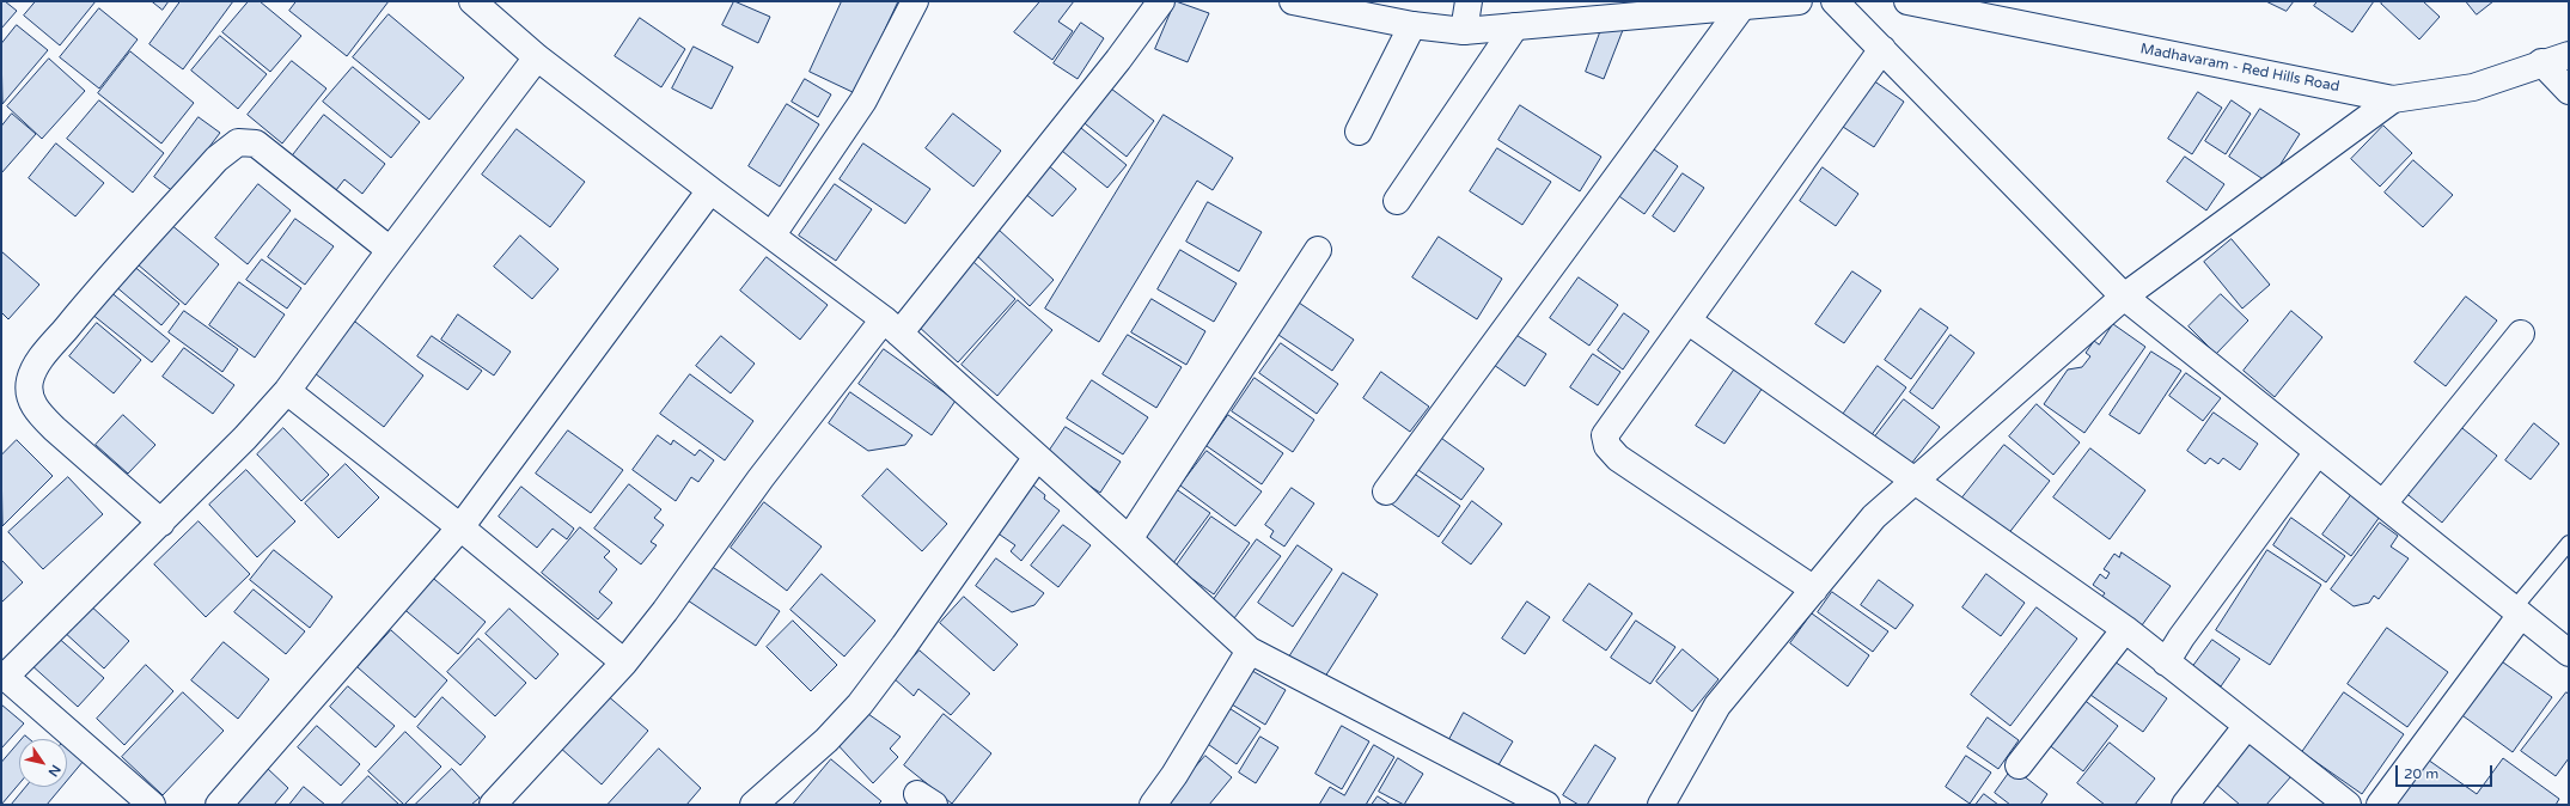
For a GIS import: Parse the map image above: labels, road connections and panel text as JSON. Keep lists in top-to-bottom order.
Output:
{
  "streets": {
    "street": ["Madhavaram - Red Hills Road"]
  },
  "scale_bar": "20 m",
  "north": "bottom right"
}
